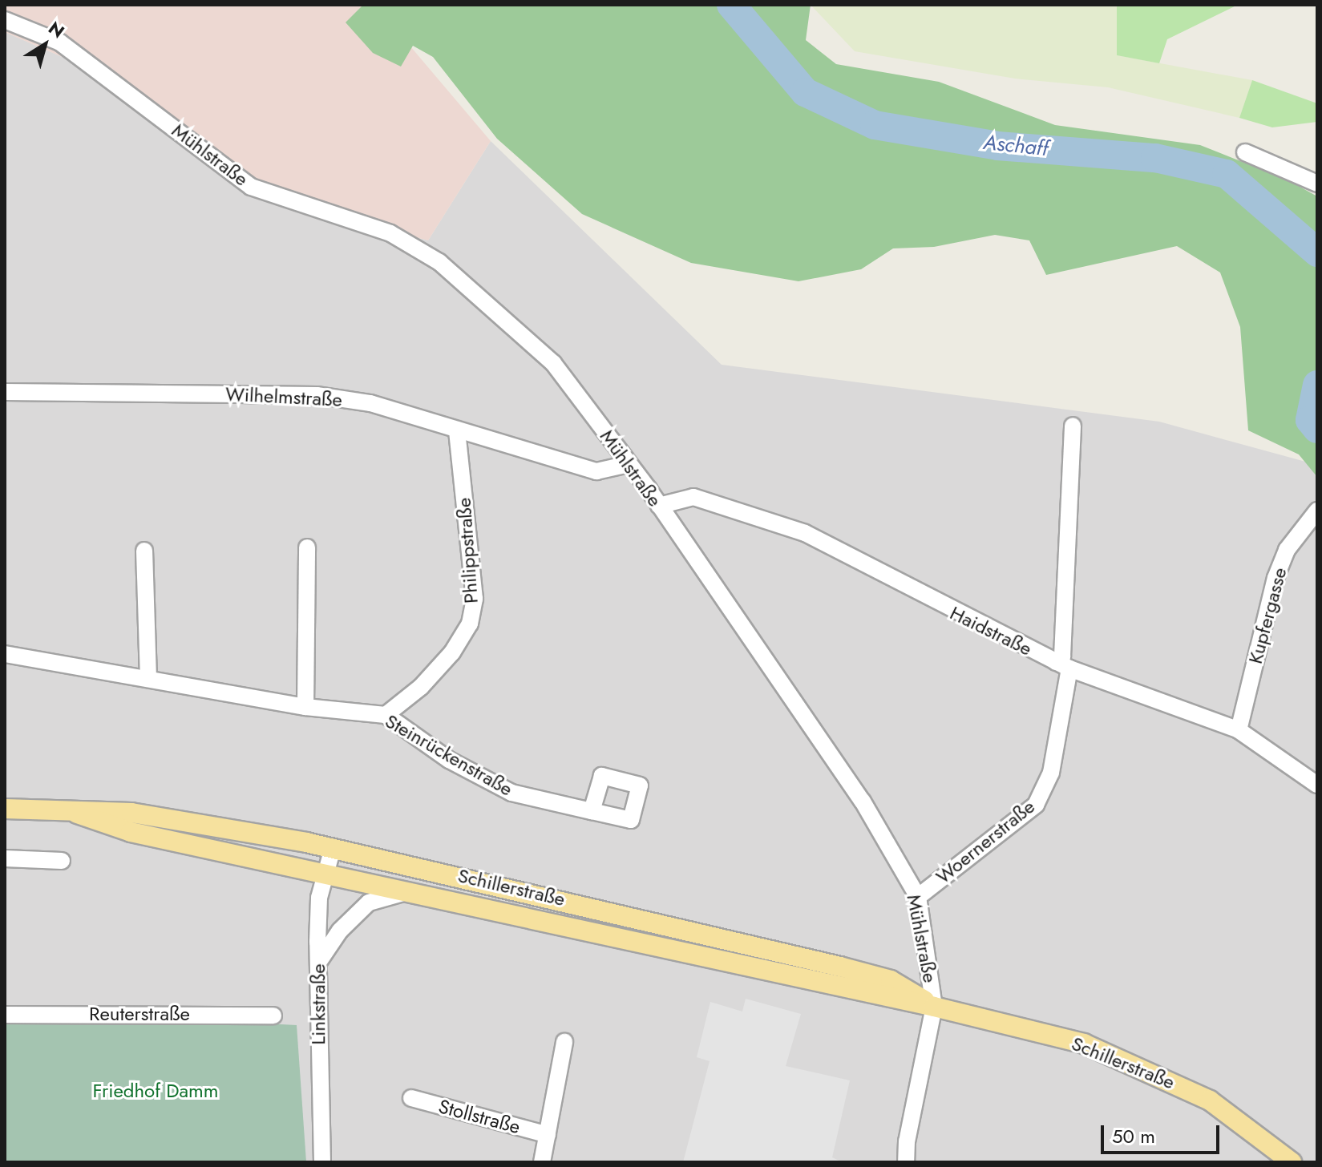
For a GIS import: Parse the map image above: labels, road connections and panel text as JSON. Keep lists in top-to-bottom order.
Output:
{
  "streets": {
    "main road": ["Schillerstraße"],
    "street": [
      "Mühlstraße",
      "Wilhelmstraße",
      "Philippstraße",
      "Kupfergasse",
      "Haidstraße",
      "Steinrückenstraße",
      "Woernerstraße",
      "Linkstraße",
      "Reuterstraße",
      "Stollstraße"
    ]
  },
  "crossings": [
    ["Mühlstraße", "Wilhelmstraße"],
    ["Mühlstraße", "Haidstraße"],
    ["Mühlstraße", "Woernerstraße"],
    ["Mühlstraße", "Schillerstraße"],
    ["Wilhelmstraße", "Philippstraße"],
    ["Philippstraße", "Steinrückenstraße"],
    ["Kupfergasse", "Haidstraße"],
    ["Haidstraße", "Woernerstraße"],
    ["Schillerstraße", "Linkstraße"]
  ],
  "water": ["Aschaff"],
  "parks": ["Friedhof Damm"],
  "scale_bar": "50 m",
  "north": "top right"
}
